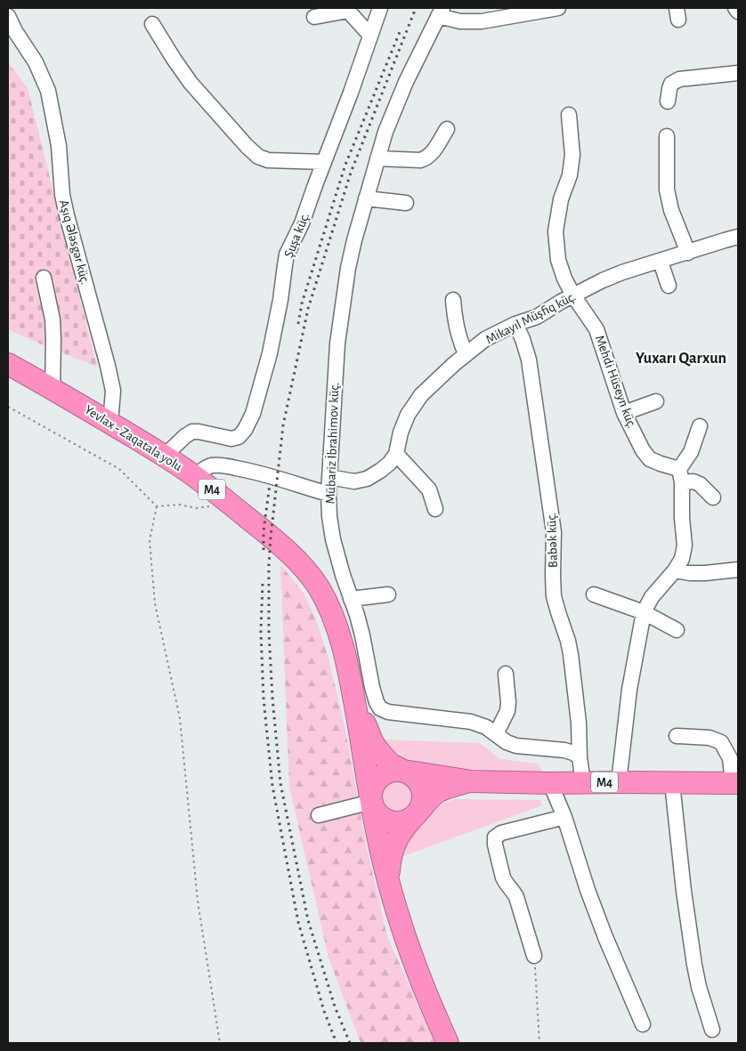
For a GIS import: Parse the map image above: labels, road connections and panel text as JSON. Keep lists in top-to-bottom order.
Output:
{
  "streets": {
    "highway": ["Yevlax - Zaqatala yolu", "M4"],
    "street": [
      "Şuşa küç.",
      "Aşıq Ələsgər küç.",
      "Mikayıl Müşfiq küç.",
      "Mehdi Hüseyn küç.",
      "Mübariz İbrahimov küç.",
      "Babək küç."
    ]
  },
  "crossings": [
    ["Şuşa küç.", "Yevlax - Zaqatala yolu"],
    ["Aşıq Ələsgər küç.", "Yevlax - Zaqatala yolu"],
    ["Mikayıl Müşfiq küç.", "Mehdi Hüseyn küç."],
    ["Mikayıl Müşfiq küç.", "Babək küç."],
    ["Mübariz İbrahimov küç.", "Babək küç."]
  ],
  "districts": ["Yuxarı Qarxun"]
}
